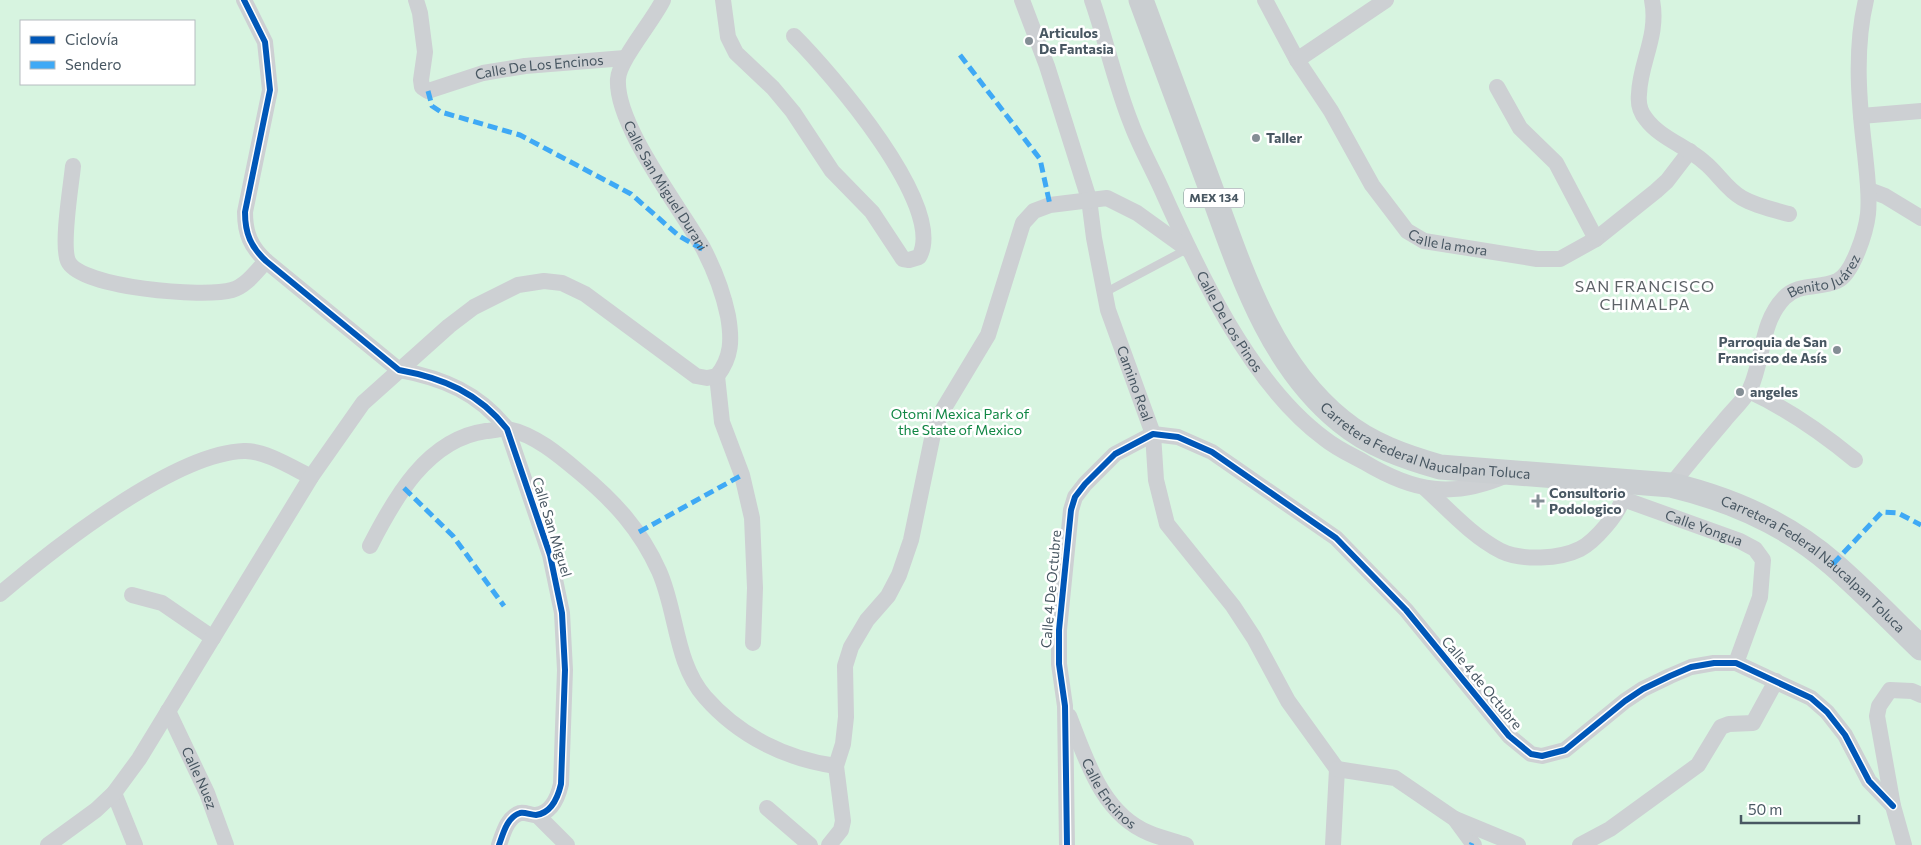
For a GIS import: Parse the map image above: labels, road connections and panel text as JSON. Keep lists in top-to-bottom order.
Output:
{
  "streets": {
    "main road": ["MEX 134", "Carretera Federal Naucalpan Toluca"],
    "street": [
      "Calle De Los Encinos",
      "Calle San Miguel Durani",
      "Calle la mora",
      "Benito Juárez",
      "Calle De Los Pinos",
      "Camino Real",
      "Calle San Miguel",
      "Calle Yongua",
      "Calle 4 De Octubre",
      "Calle 4 de Octubre",
      "Calle Nuez",
      "Calle Encinos"
    ]
  },
  "crossings": [
    ["Calle De Los Encinos", "Calle San Miguel Durani"],
    ["Benito Juárez", "Carretera Federal Naucalpan Toluca"],
    ["Calle De Los Pinos", "Carretera Federal Naucalpan Toluca"],
    ["Camino Real", "Calle 4 De Octubre"],
    ["Camino Real", "Calle 4 de Octubre"],
    ["Carretera Federal Naucalpan Toluca", "Calle Yongua"],
    ["Calle Yongua", "Calle 4 de Octubre"],
    ["Calle 4 De Octubre", "Calle 4 de Octubre"],
    ["Calle 4 De Octubre", "Calle Encinos"]
  ],
  "districts": ["SAN FRANCISCO CHIMALPA"],
  "parks": ["Otomi Mexica Park of the State of Mexico"],
  "places": {
    "other": [
      "Articulos De Fantasia",
      "Taller",
      "Parroquia de San Francisco de Asís",
      "angeles"
    ],
    "health": ["Consultorio Podologico"]
  },
  "legend": ["Ciclovía", "Sendero"],
  "scale_bar": "50 m"
}
